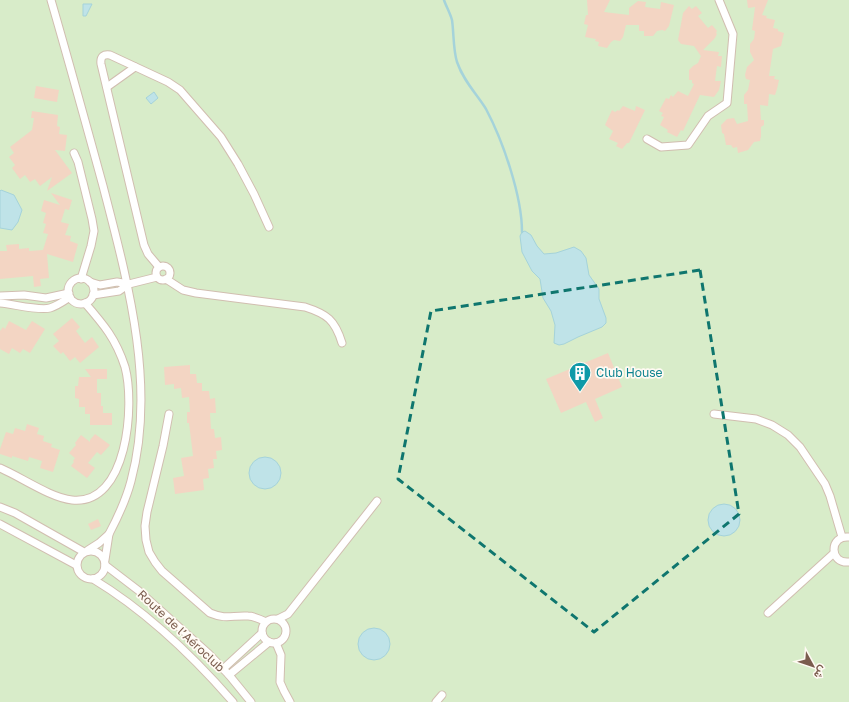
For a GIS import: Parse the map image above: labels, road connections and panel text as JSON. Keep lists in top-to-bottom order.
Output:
{
  "streets": {
    "street": ["Route de l’Aéroclub"]
  },
  "places": {
    "building": ["Club House"]
  },
  "north": "bottom right"
}
